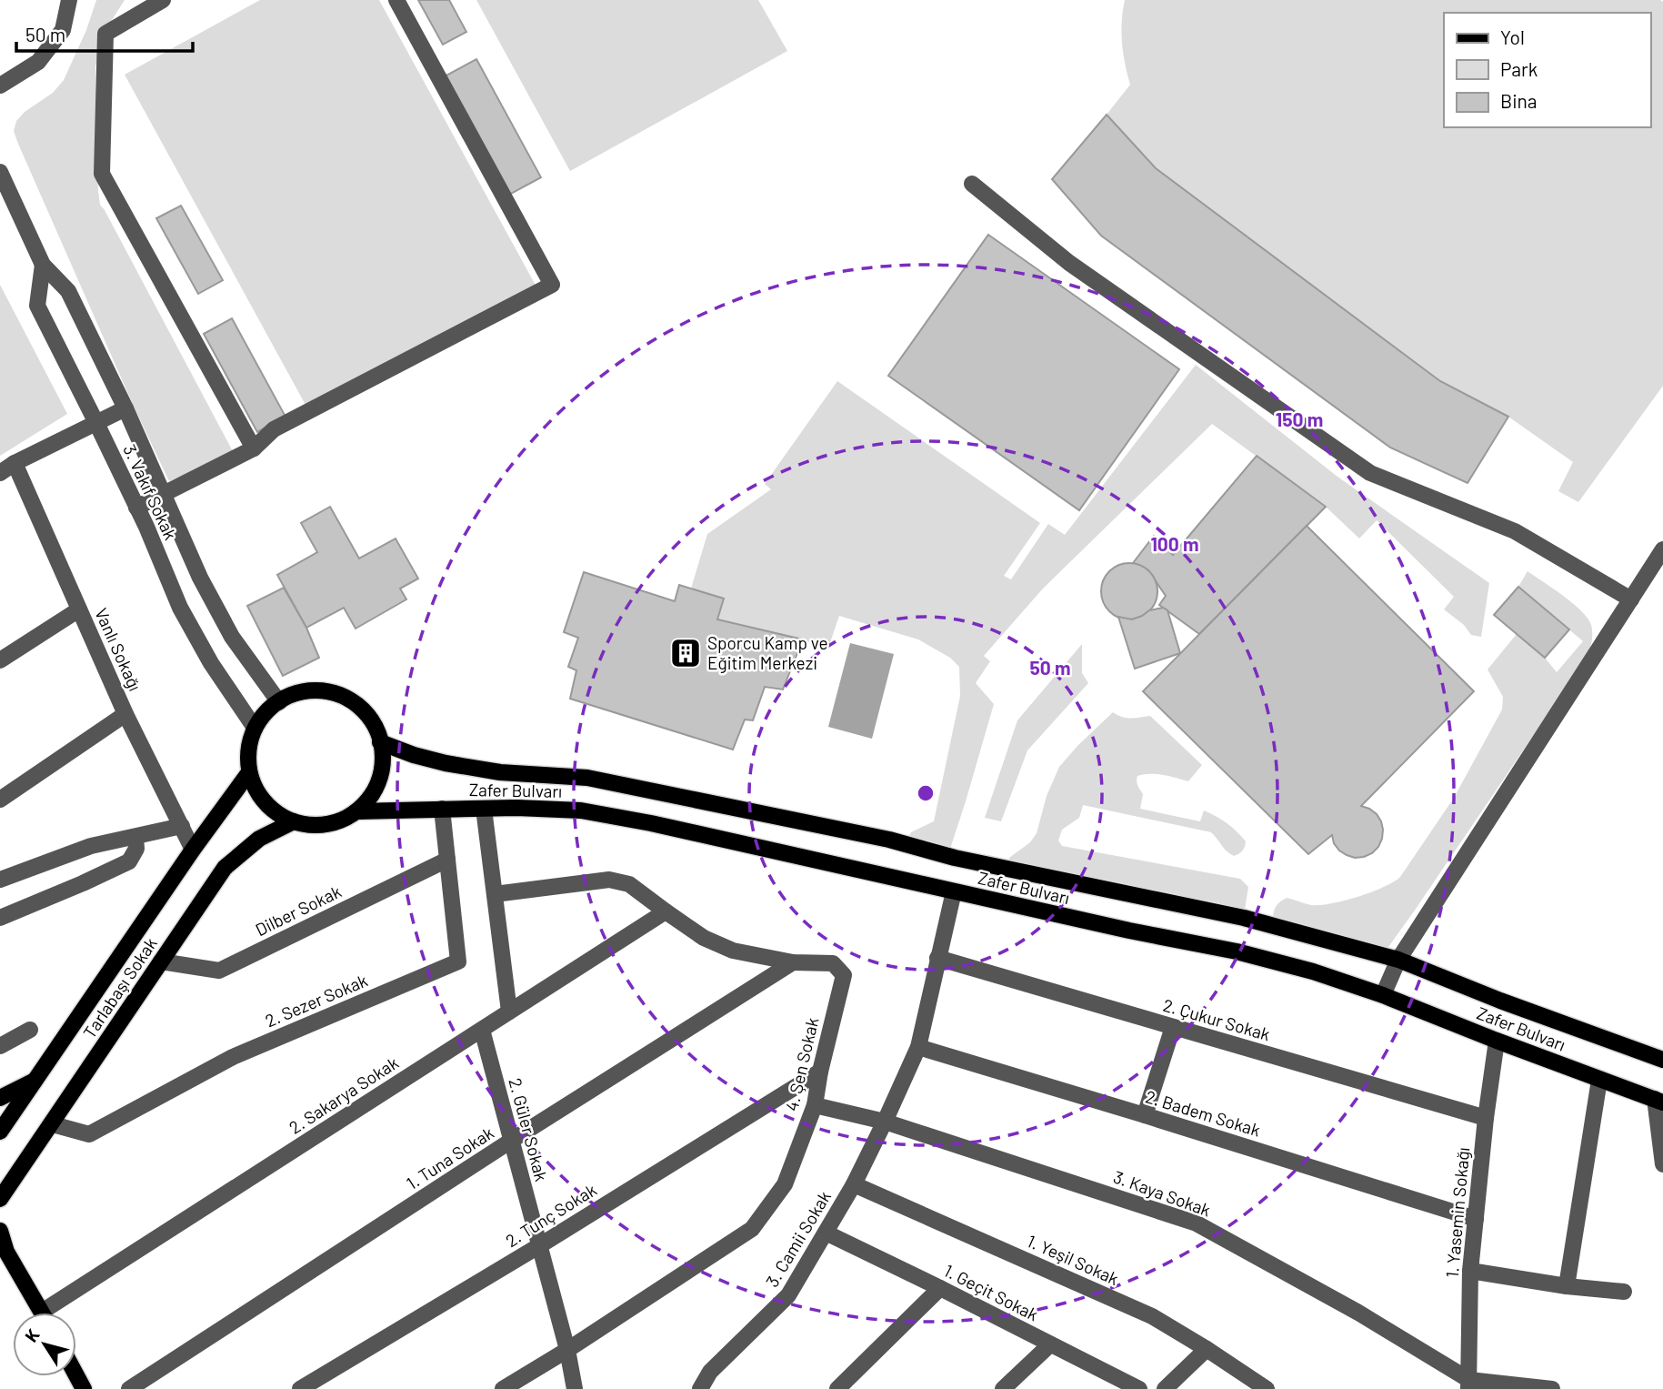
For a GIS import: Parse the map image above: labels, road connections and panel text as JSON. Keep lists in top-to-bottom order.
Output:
{
  "streets": {
    "main road": ["Zafer Bulvarı", "Tarlabaşı Sokak"],
    "street": [
      "3. Vakıf Sokak",
      "Vanlı Sokağı",
      "Dilber Sokak",
      "2. Sezer Sokak",
      "2. Çukur Sokak",
      "4. Şen Sokak",
      "2. Sakarya Sokak",
      "2. Badem Sokak",
      "2. Güler Sokak",
      "1. Tuna Sokak",
      "3. Kaya Sokak",
      "1. Yasemin Sokağı",
      "2. Tunç Sokak",
      "3. Camii Sokak",
      "1. Yeşil Sokak",
      "1. Geçit Sokak"
    ]
  },
  "crossings": [
    ["3. Vakıf Sokak", "Zafer Bulvarı"],
    ["3. Vakıf Sokak", "Tarlabaşı Sokak"],
    ["Zafer Bulvarı", "Tarlabaşı Sokak"],
    ["Zafer Bulvarı", "2. Sezer Sokak"],
    ["Zafer Bulvarı", "1. Yasemin Sokağı"],
    ["Dilber Sokak", "Tarlabaşı Sokak"],
    ["Dilber Sokak", "2. Sezer Sokak"],
    ["Tarlabaşı Sokak", "2. Sezer Sokak"],
    ["2. Çukur Sokak", "1. Yasemin Sokağı"],
    ["4. Şen Sokak", "2. Sakarya Sokak"],
    ["4. Şen Sokak", "2. Güler Sokak"],
    ["4. Şen Sokak", "1. Tuna Sokak"],
    ["4. Şen Sokak", "3. Kaya Sokak"],
    ["4. Şen Sokak", "2. Tunç Sokak"],
    ["2. Sakarya Sokak", "2. Güler Sokak"],
    ["2. Badem Sokak", "1. Yasemin Sokağı"],
    ["2. Güler Sokak", "1. Tuna Sokak"],
    ["2. Güler Sokak", "2. Tunç Sokak"],
    ["3. Kaya Sokak", "1. Yasemin Sokağı"],
    ["3. Kaya Sokak", "3. Camii Sokak"],
    ["3. Camii Sokak", "1. Yeşil Sokak"],
    ["3. Camii Sokak", "1. Geçit Sokak"]
  ],
  "places": {
    "building": ["Sporcu Kamp ve Eğitim Merkezi"]
  },
  "legend": ["Yol", "Park", "Bina"],
  "scale_bar": "50 m",
  "north": "top left",
  "rings": ["150 m", "100 m", "50 m"]
}
